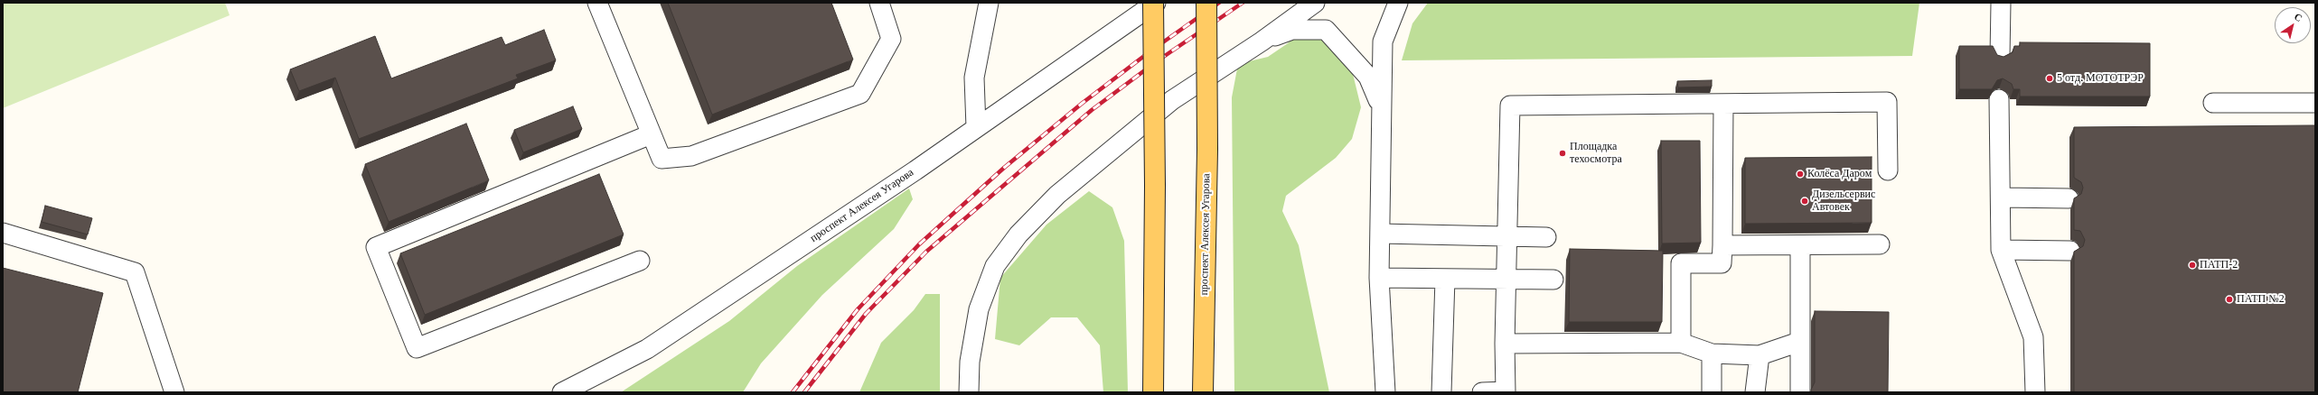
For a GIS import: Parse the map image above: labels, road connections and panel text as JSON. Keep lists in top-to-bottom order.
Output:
{
  "streets": {
    "main road": ["проспект Алексея Угарова"]
  },
  "places": [
    "5 отд. МОТОТРЭР",
    "Площадка техосмотра",
    "Колёса Даром",
    "Дизельсервис Автовек",
    "ПАТП-2",
    "ПАТП №2"
  ],
  "north": "top right"
}
